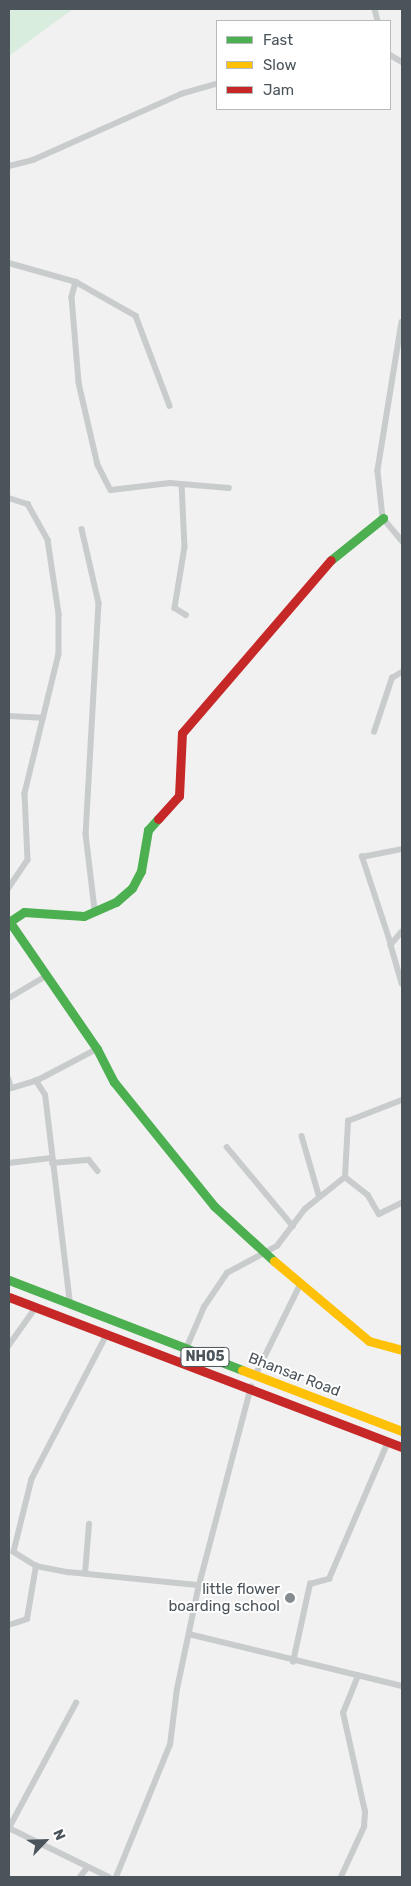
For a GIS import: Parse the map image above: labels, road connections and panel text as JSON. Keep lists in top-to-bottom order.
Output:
{
  "streets": {
    "main road": ["NH05", "Bhansar Road"]
  },
  "places": ["little flower boarding school"],
  "legend": ["Fast", "Slow", "Jam"],
  "north": "top right"
}
